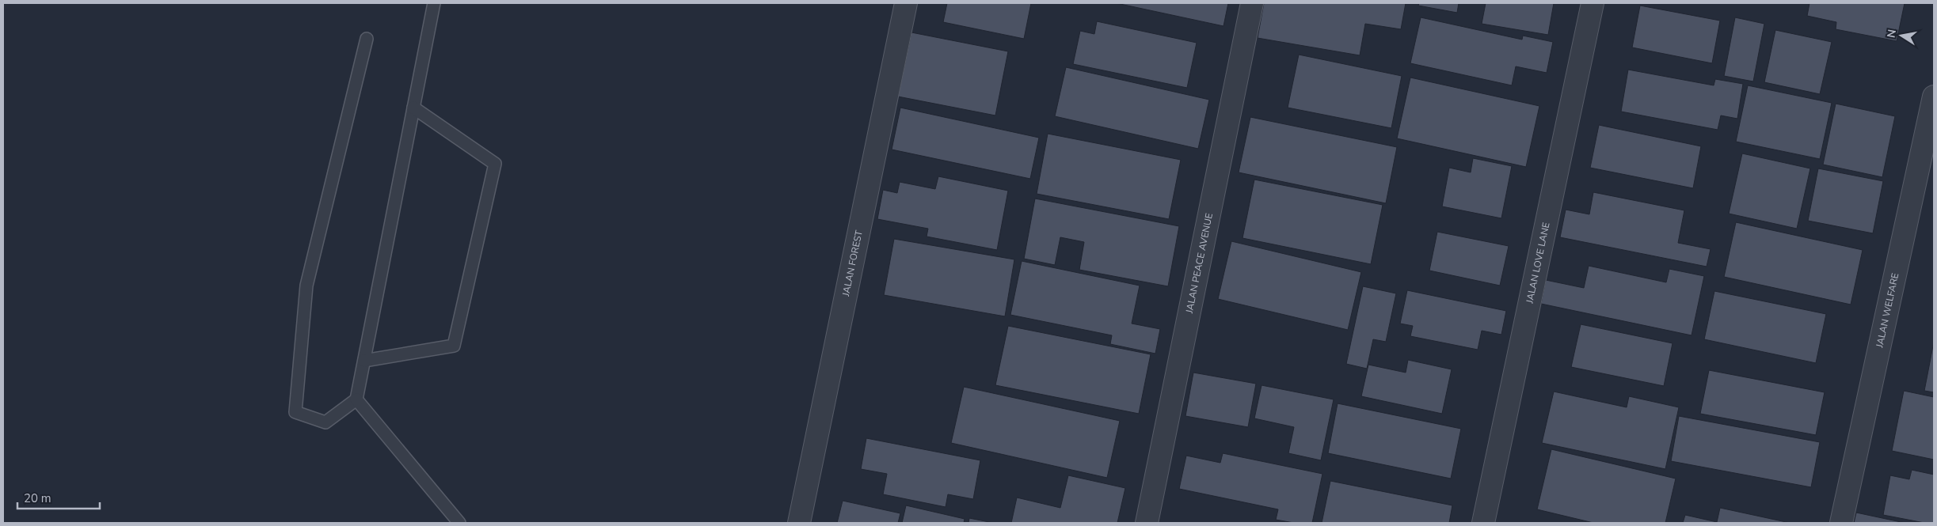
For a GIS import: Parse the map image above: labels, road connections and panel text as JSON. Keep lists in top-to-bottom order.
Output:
{
  "streets": {
    "street": [
      "JALAN FOREST",
      "JALAN LOVE LANE",
      "JALAN PEACE AVENUE",
      "JALAN WELFARE"
    ]
  },
  "scale_bar": "20 m",
  "north": "left"
}
